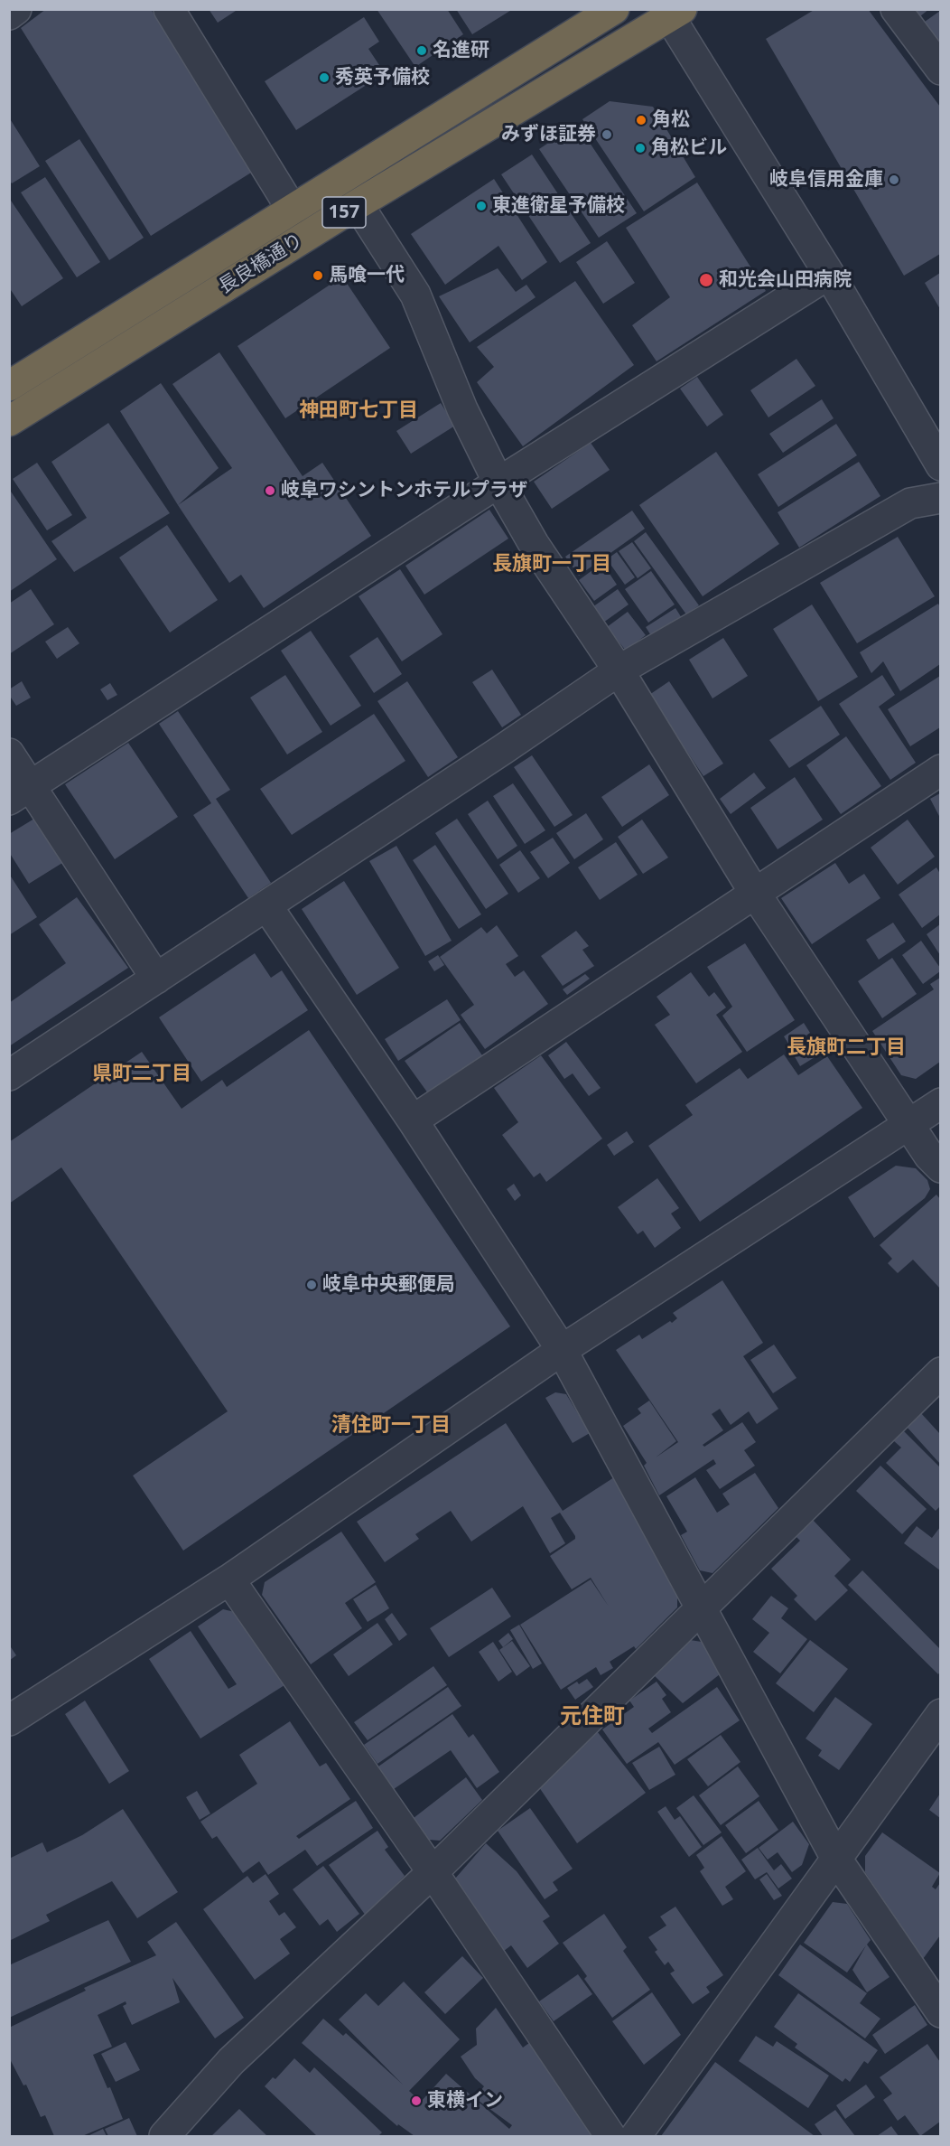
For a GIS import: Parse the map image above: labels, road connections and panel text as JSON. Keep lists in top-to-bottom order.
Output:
{
  "streets": {
    "highway": ["157", "長良橋通り"]
  },
  "districts": [
    "神田町七丁目",
    "長旗町一丁目",
    "長旗町二丁目",
    "県町二丁目",
    "清住町一丁目",
    "元住町"
  ],
  "places": [
    "名進研",
    "秀英予備校",
    "角松",
    "みずほ証券",
    "角松ビル",
    "岐阜信用金庫",
    "東進衛星予備校",
    "馬喰一代",
    "和光会山田病院",
    "岐阜ワシントンホテルプラザ",
    "岐阜中央郵便局",
    "東横イン"
  ]
}
